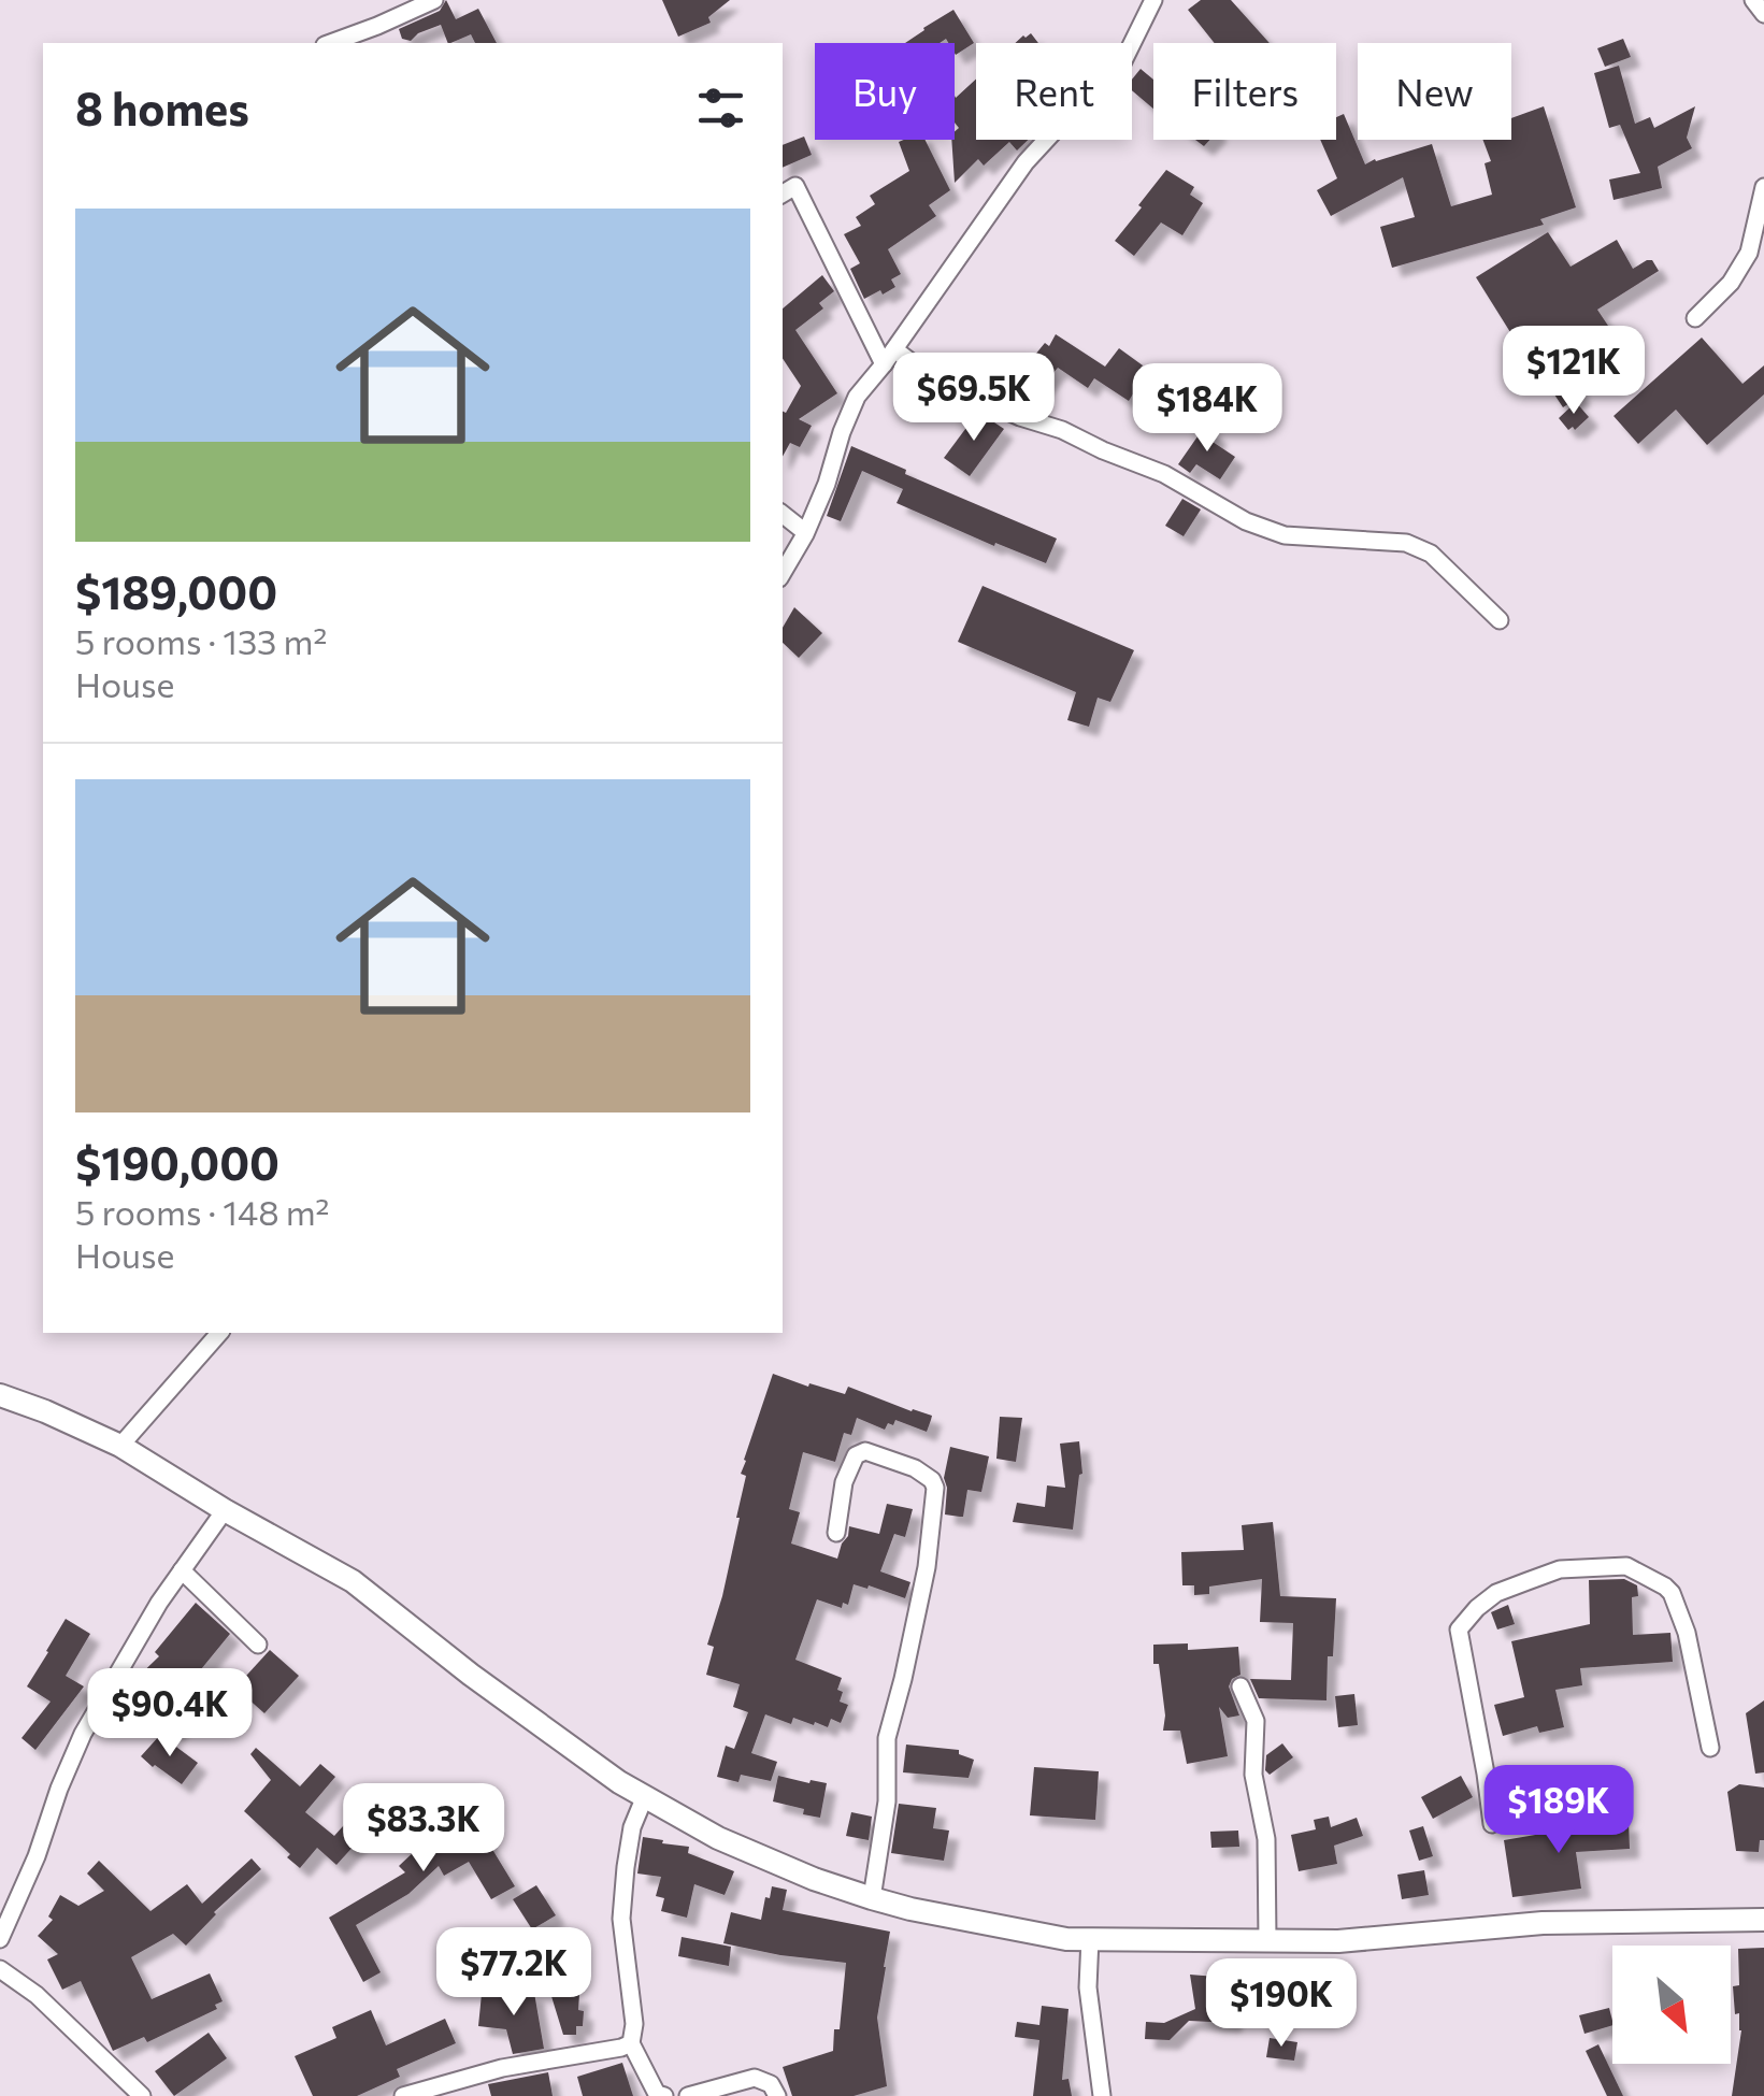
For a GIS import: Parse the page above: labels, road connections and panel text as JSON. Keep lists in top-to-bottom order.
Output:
{
  "north": "bottom right",
  "page": {
    "chip": [
      "Buy",
      "Rent",
      "Filters",
      "New"
    ],
    "heading": "8 homes",
    "list": [
      {
        "name": "$189,000",
        "note": "5 rooms · 133 m² · House"
      },
      {
        "name": "$190,000",
        "note": "5 rooms · 148 m² · House"
      }
    ],
    "price": [
      "$121K",
      "$69.5K",
      "$184K",
      "$90.4K",
      "$189K",
      "$83.3K",
      "$77.2K",
      "$190K"
    ]
  }
}
